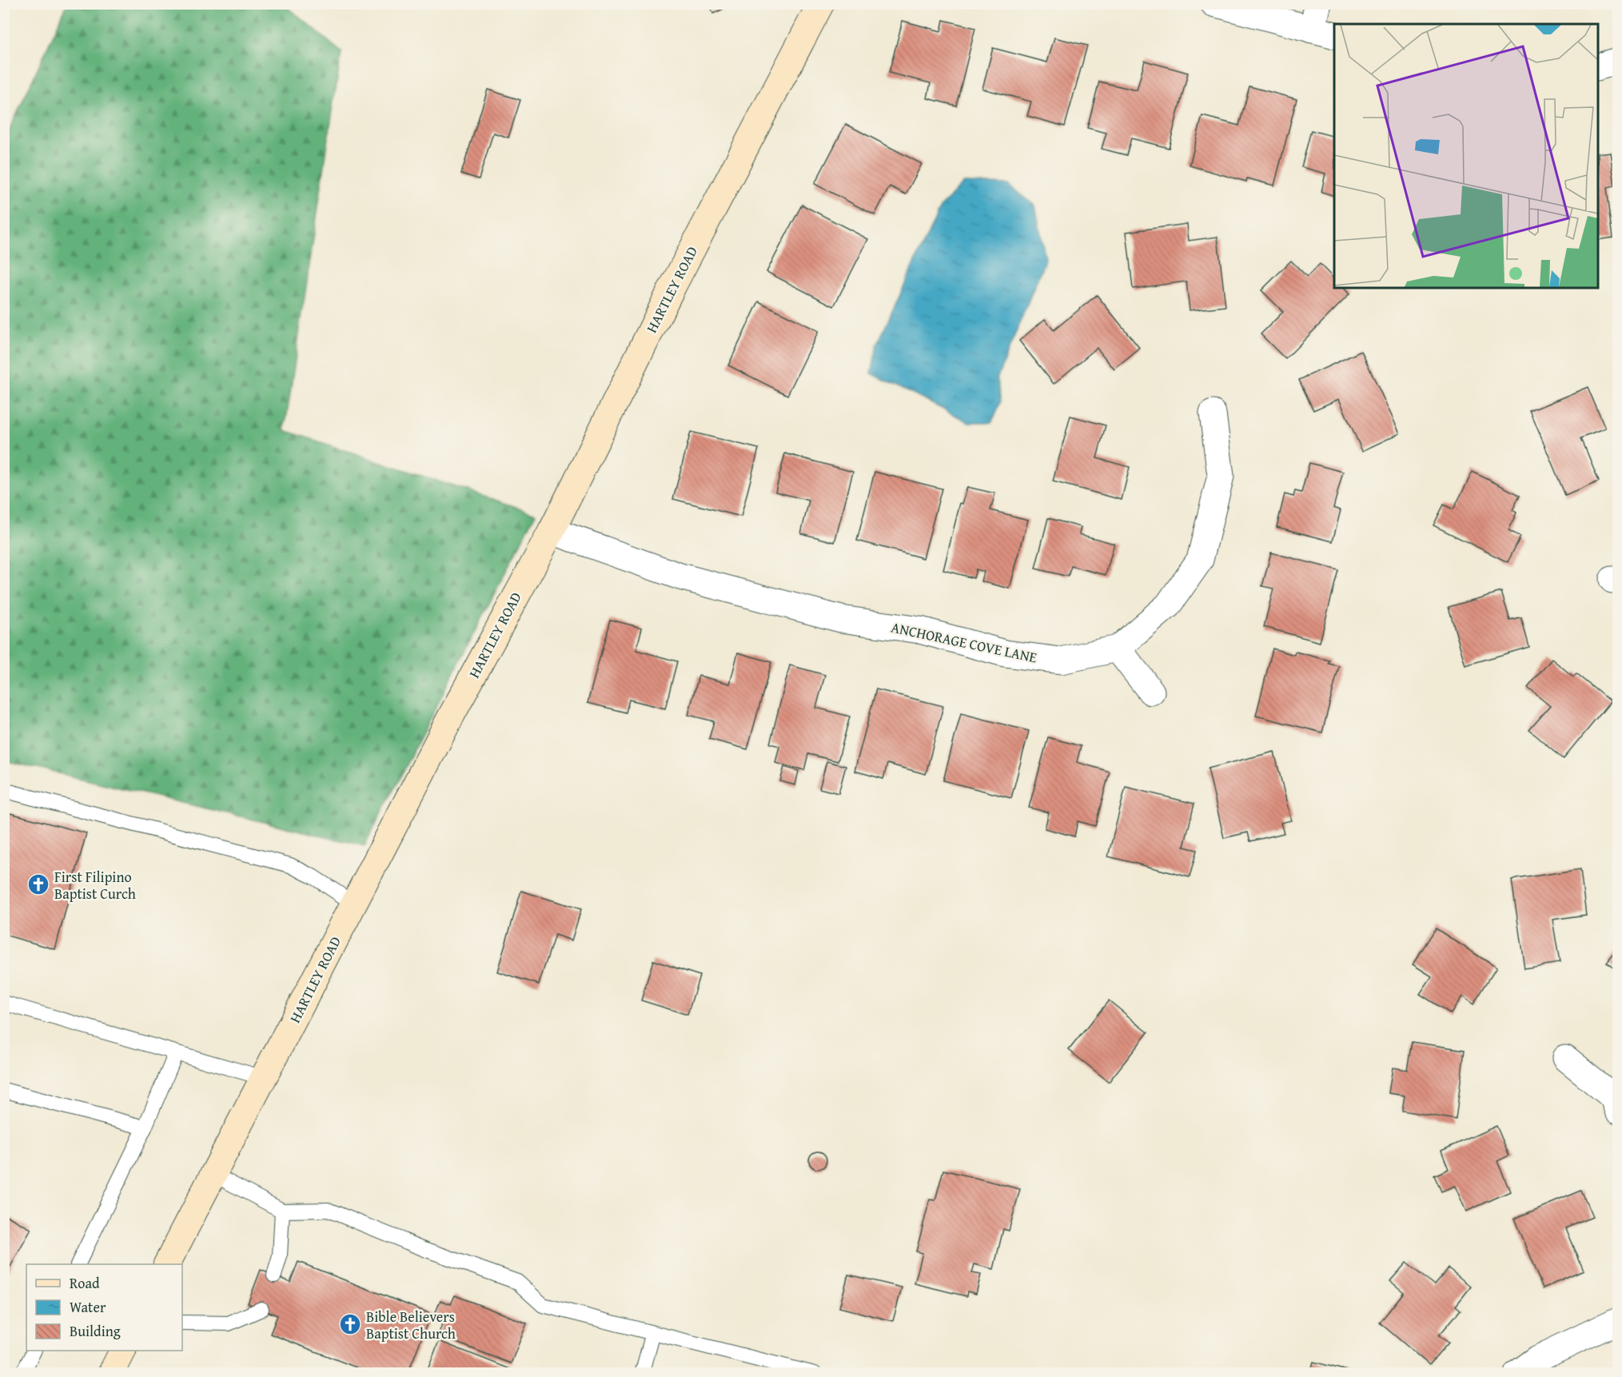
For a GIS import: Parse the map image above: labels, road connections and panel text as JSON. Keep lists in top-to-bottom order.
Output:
{
  "streets": {
    "street": ["HARTLEY ROAD", "ANCHORAGE COVE LANE"]
  },
  "crossings": [
    ["HARTLEY ROAD", "ANCHORAGE COVE LANE"]
  ],
  "places": {
    "church": ["First Filipino Baptist Curch", "Bible Believers Baptist Church"]
  },
  "legend": ["Road", "Water", "Building"]
}
